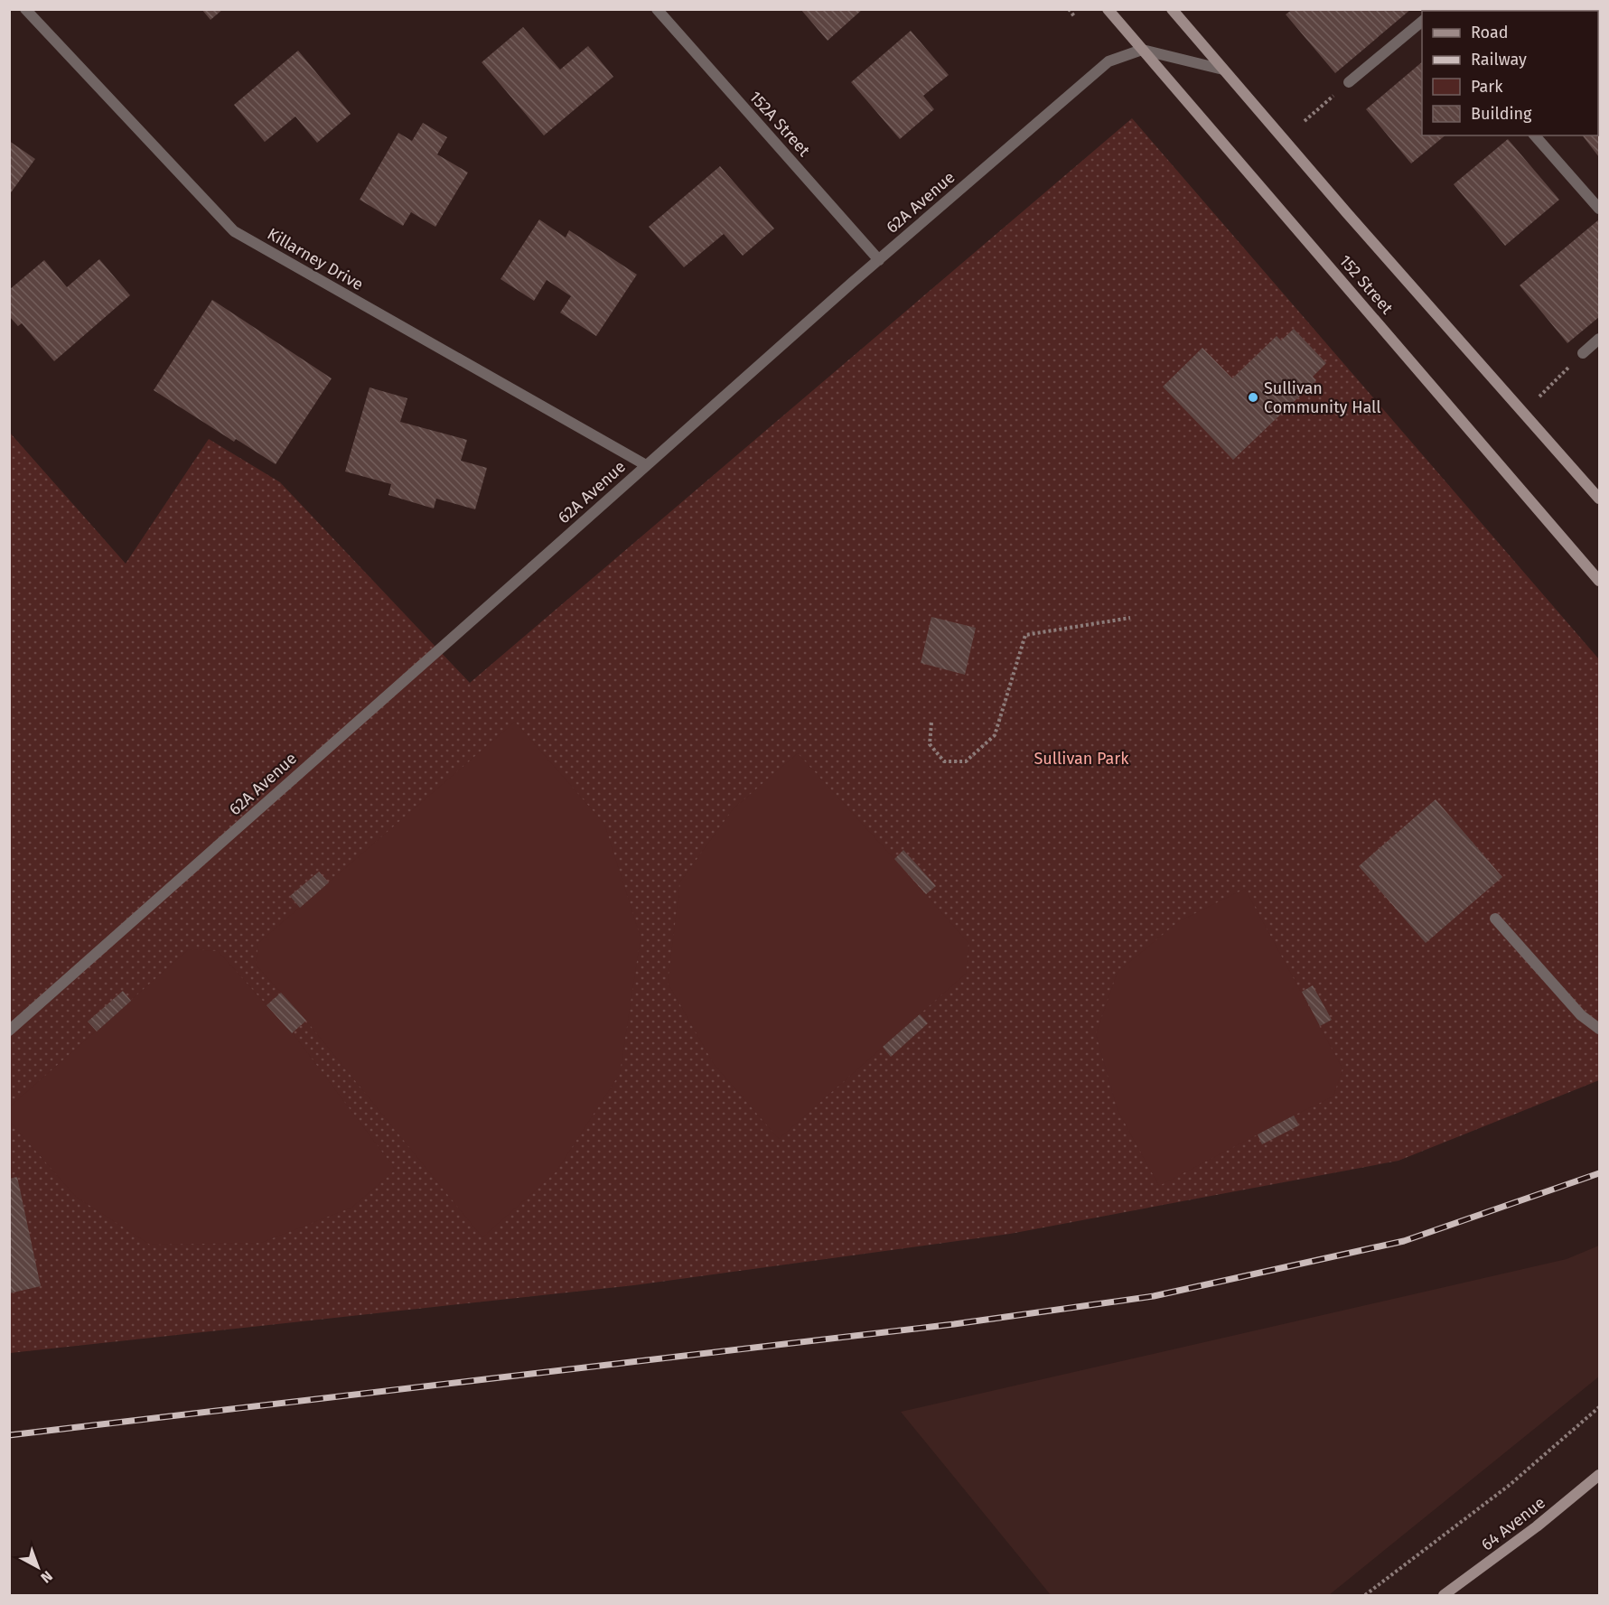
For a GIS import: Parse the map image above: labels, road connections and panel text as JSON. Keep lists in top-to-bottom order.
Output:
{
  "streets": {
    "main road": ["152 Street", "64 Avenue"],
    "street": ["152A Street", "62A Avenue", "Killarney Drive"]
  },
  "crossings": [
    ["152A Street", "62A Avenue"],
    ["62A Avenue", "Killarney Drive"],
    ["62A Avenue", "152 Street"]
  ],
  "parks": ["Sullivan Park"],
  "places": ["Sullivan Community Hall"],
  "legend": [
    "Road",
    "Railway",
    "Park",
    "Building"
  ],
  "north": "bottom right"
}
